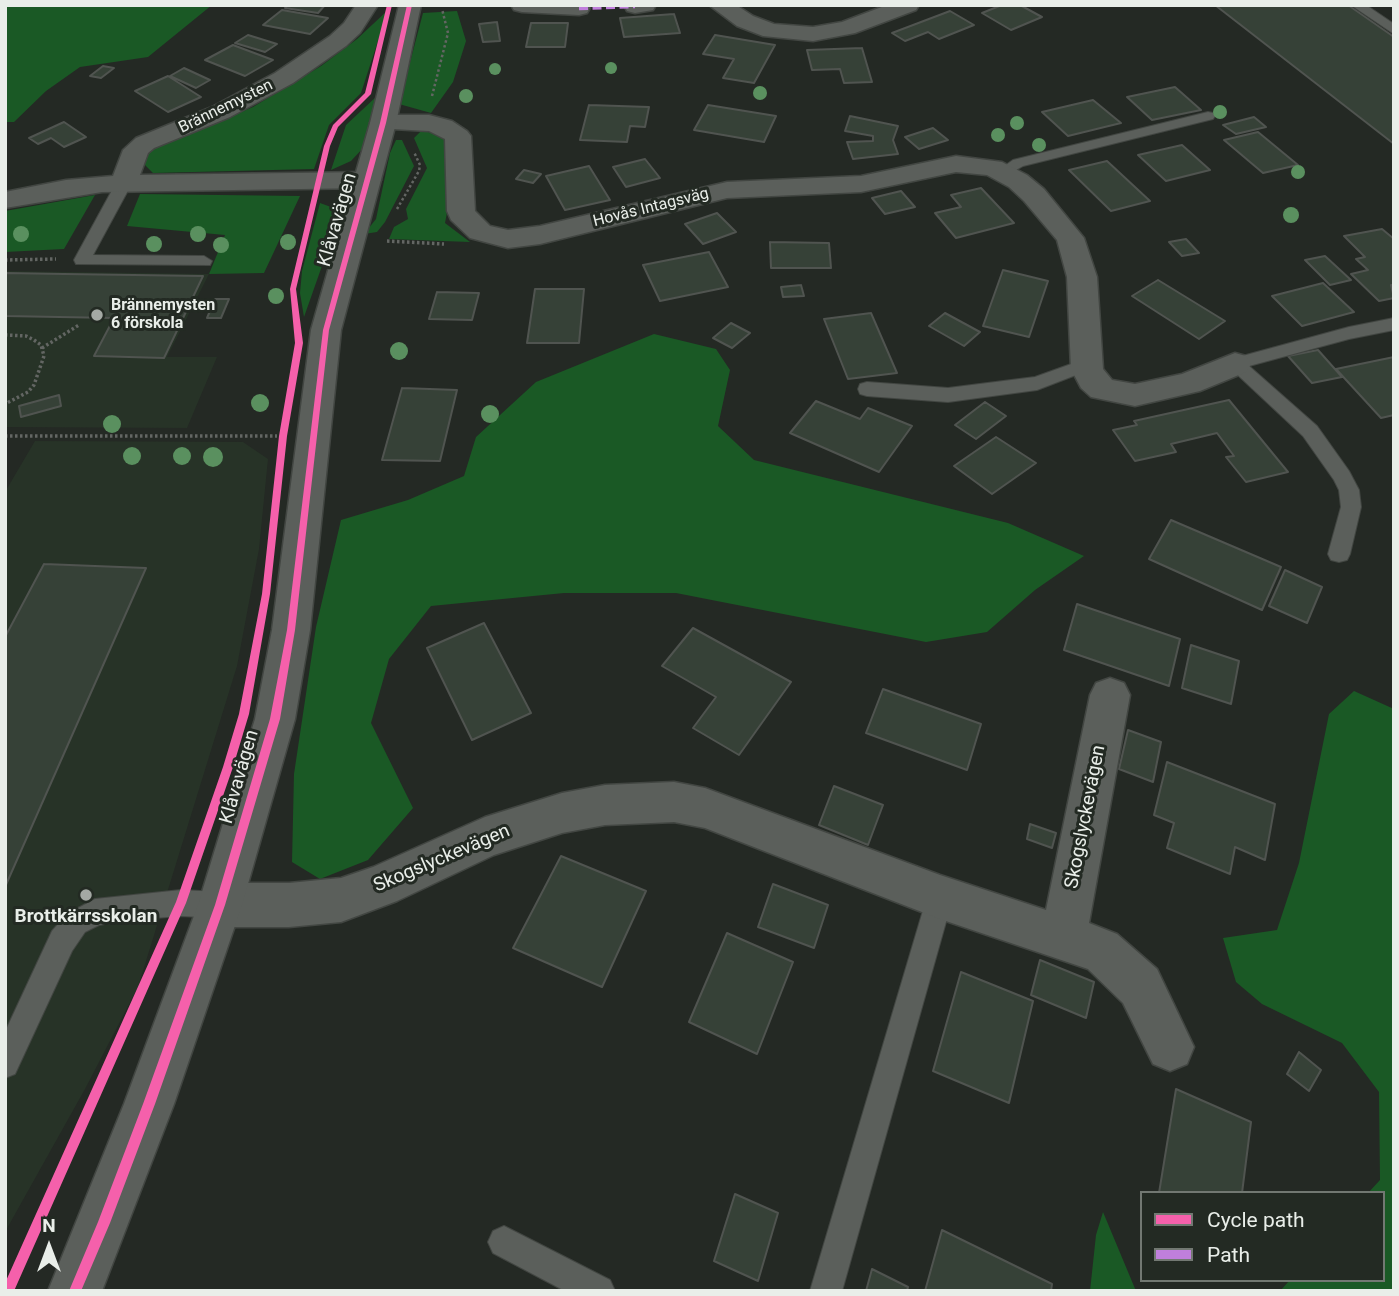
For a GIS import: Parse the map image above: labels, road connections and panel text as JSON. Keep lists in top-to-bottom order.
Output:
{
  "streets": {
    "street": [
      "Brännemysten",
      "Hovås Intagsväg",
      "Klåvavägen",
      "Skogslyckevägen"
    ]
  },
  "crossings": [
    ["Hovås Intagsväg", "Klåvavägen"],
    ["Klåvavägen", "Skogslyckevägen"]
  ],
  "places": ["Brännemysten 6 förskola", "Brottkärrsskolan"],
  "legend": ["Cycle path", "Path"],
  "north": "top"
}
